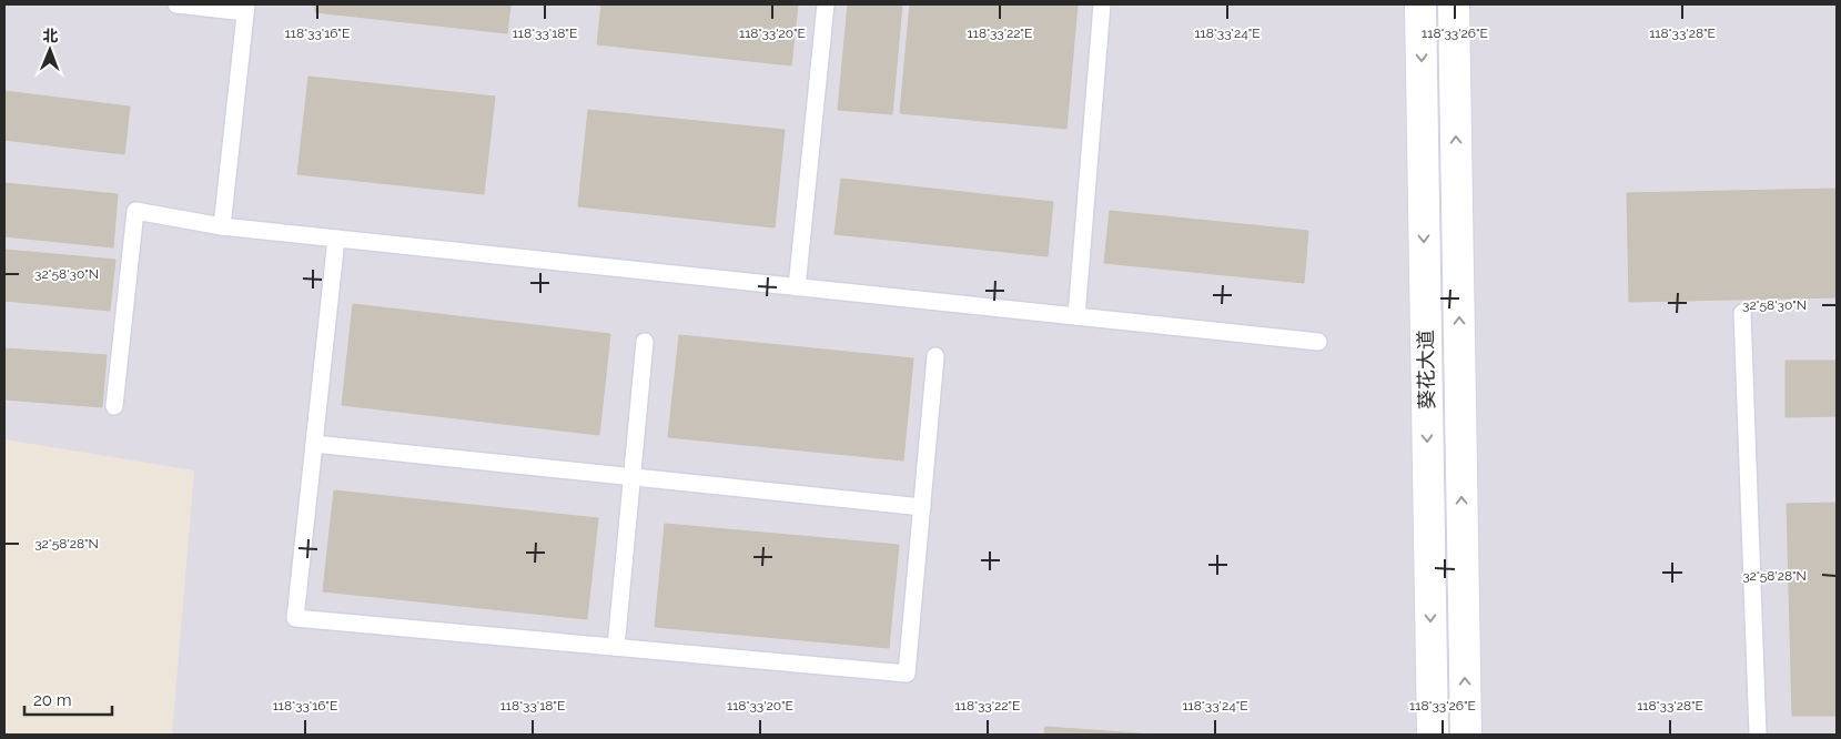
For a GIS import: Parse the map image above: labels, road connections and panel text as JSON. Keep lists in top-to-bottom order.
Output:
{
  "streets": {
    "street": ["葵花大道"]
  },
  "scale_bar": "20 m",
  "north": "top",
  "coordinates": [
    "118°33'16\"E",
    "118°33'18\"E",
    "118°33'20\"E",
    "118°33'22\"E",
    "118°33'24\"E",
    "118°33'26\"E",
    "118°33'28\"E",
    "32°58'30\"N",
    "32°58'28\"N"
  ]
}
